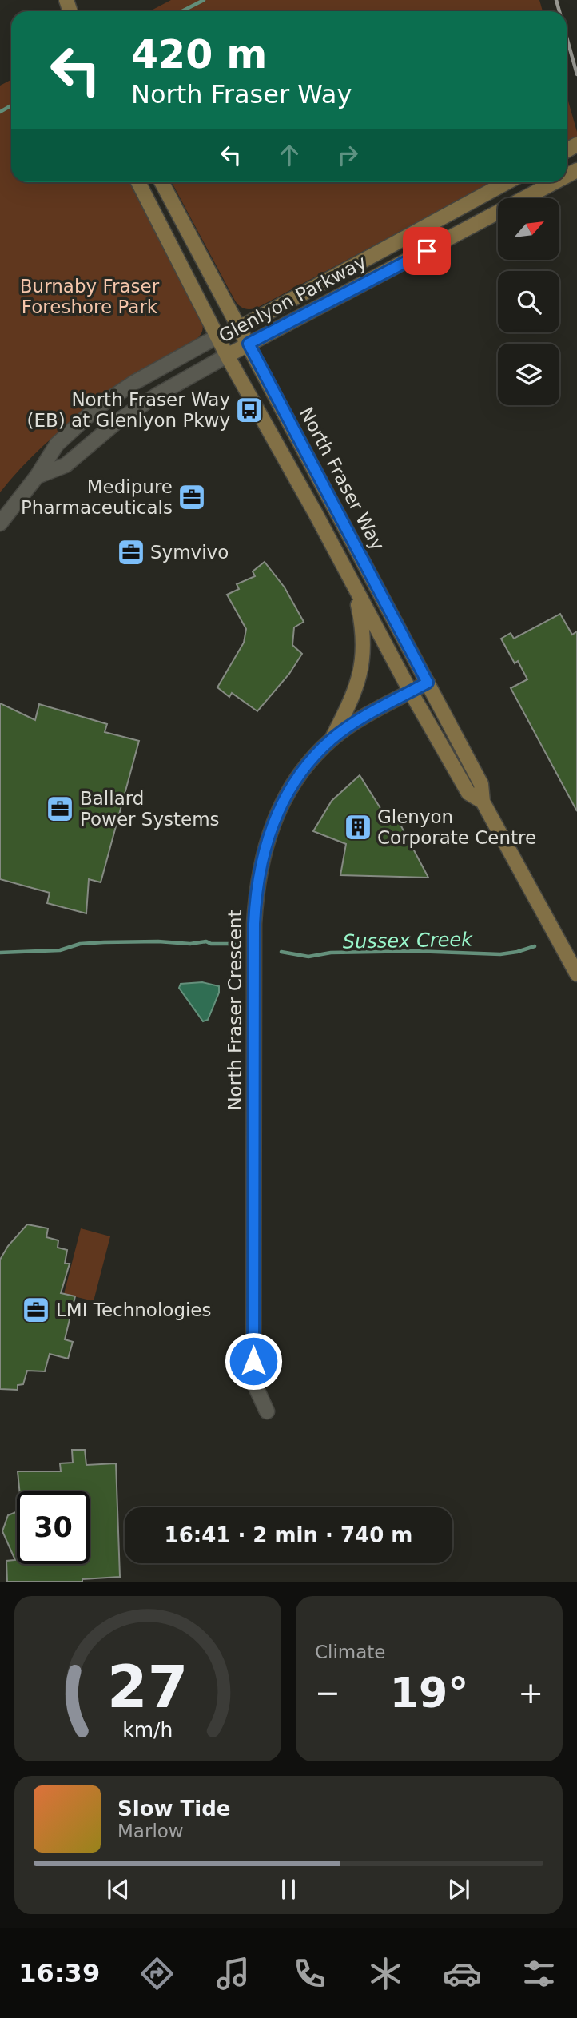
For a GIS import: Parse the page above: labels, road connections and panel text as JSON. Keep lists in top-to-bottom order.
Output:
{
  "streets": {
    "street": ["Glenlyon Parkway", "North Fraser Way", "North Fraser Crescent"]
  },
  "crossings": [
    ["Glenlyon Parkway", "North Fraser Way"],
    ["North Fraser Way", "North Fraser Crescent"]
  ],
  "water": ["Sussex Creek"],
  "parks": ["Burnaby Fraser Foreshore Park"],
  "places": {
    "bus stop": ["North Fraser Way (EB) at Glenlyon Pkwy"],
    "office": [
      "Medipure Pharmaceuticals",
      "Symvivo",
      "Ballard Power Systems",
      "LMI Technologies"
    ],
    "building": ["Glenyon Corporate Centre"]
  },
  "north": "top right",
  "page": {
    "turn": ["420 m", "North Fraser Way"],
    "limit": "30",
    "trip": "16:41 · 2 min · 740 m",
    "tile": "Climate",
    "heat": ["−", "19°", "+"],
    "song": ["Slow Tide", "Marlow"],
    "tabs": "16:39",
    "gauge": ["27", "km/h"]
  }
}
